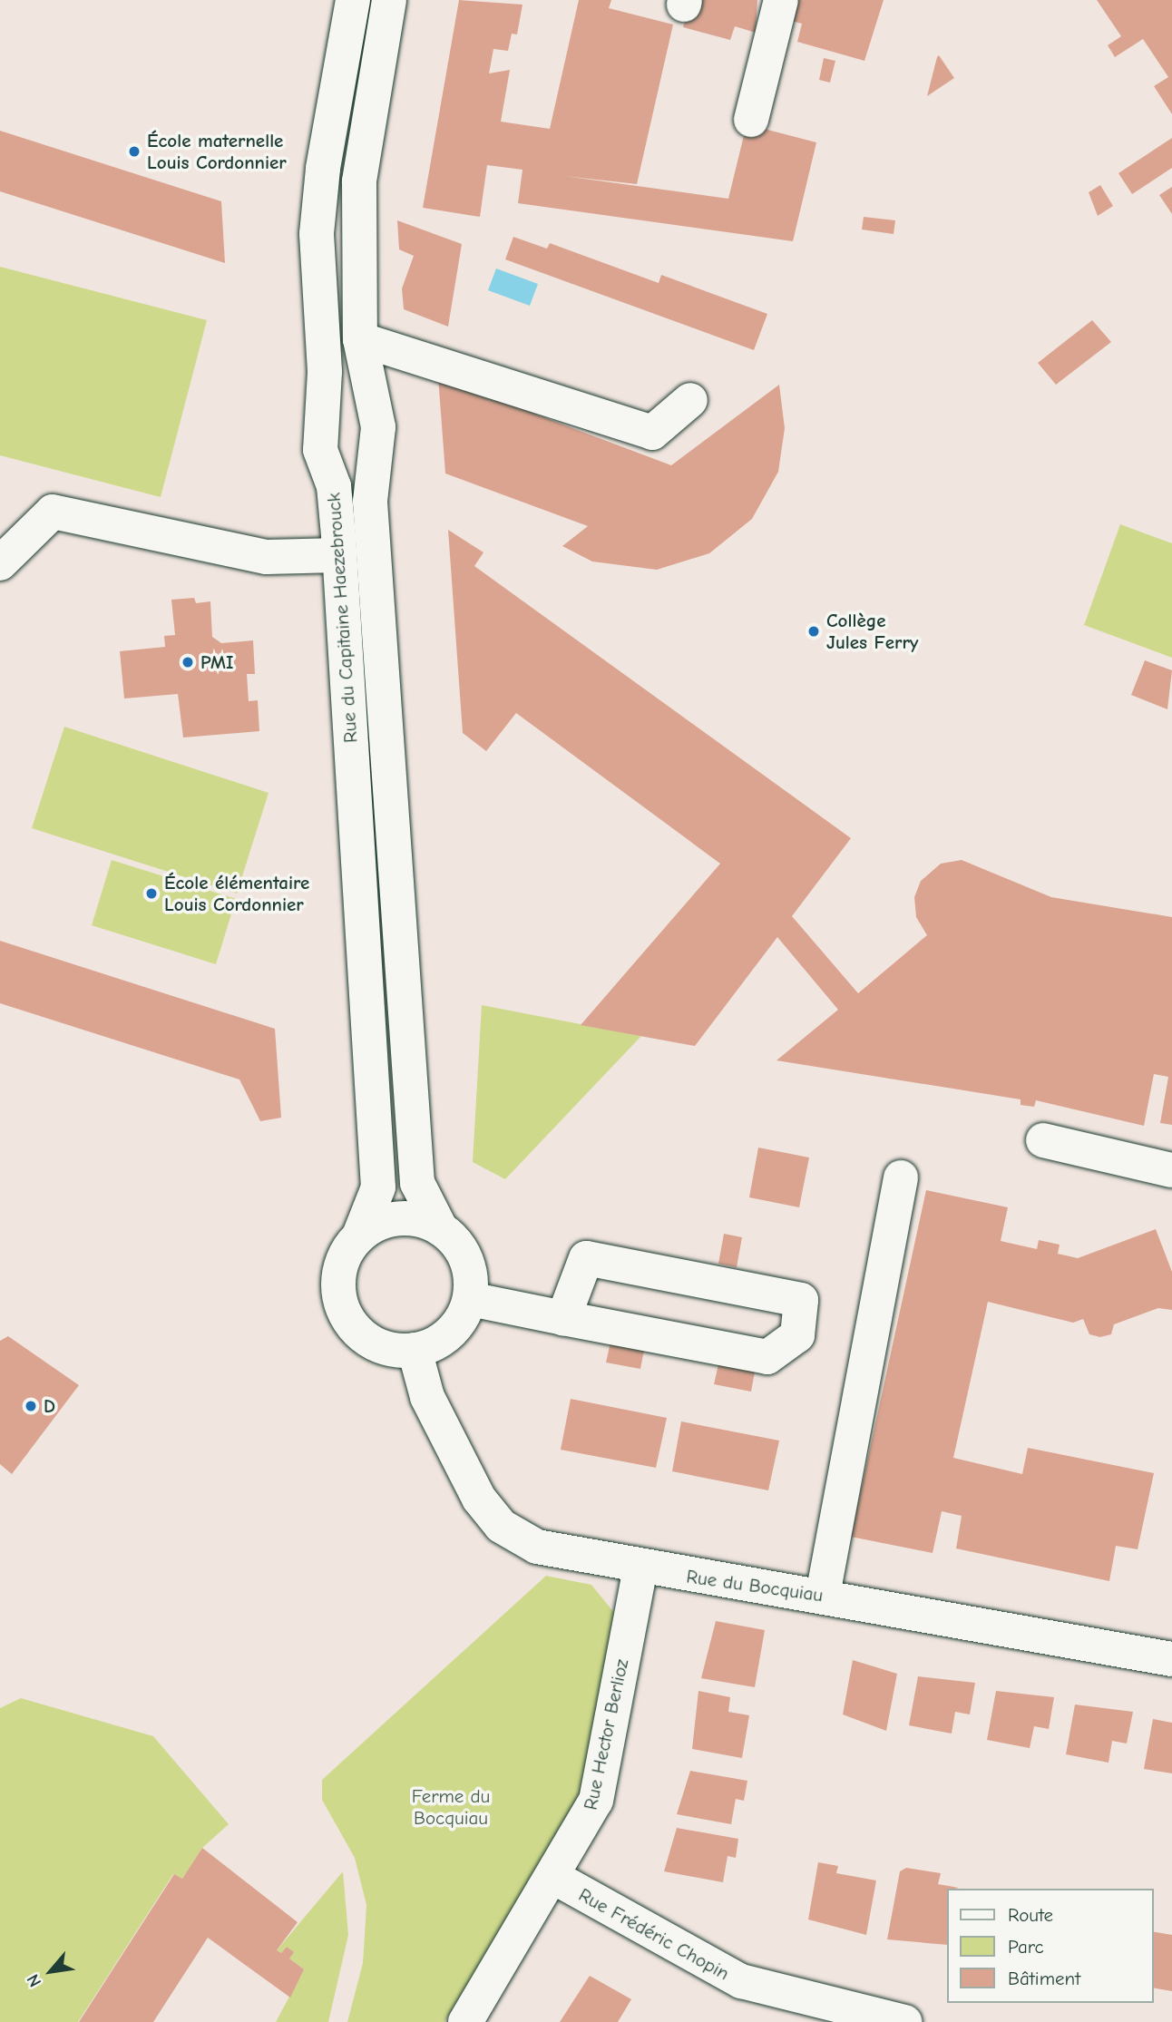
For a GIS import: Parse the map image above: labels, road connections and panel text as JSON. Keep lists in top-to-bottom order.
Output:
{
  "streets": {
    "street": [
      "Rue du Capitaine Haezebrouck",
      "Rue du Bocquiau",
      "Rue Hector Berlioz",
      "Rue Frédéric Chopin"
    ]
  },
  "crossings": [
    ["Rue du Capitaine Haezebrouck", "Rue du Bocquiau"],
    ["Rue du Bocquiau", "Rue Hector Berlioz"],
    ["Rue Hector Berlioz", "Rue Frédéric Chopin"]
  ],
  "parks": ["Ferme du Bocquiau"],
  "places": [
    "École maternelle Louis Cordonnier",
    "Collège Jules Ferry",
    "PMI",
    "École élémentaire Louis Cordonnier",
    "D"
  ],
  "legend": ["Route", "Parc", "Bâtiment"],
  "north": "bottom left"
}
